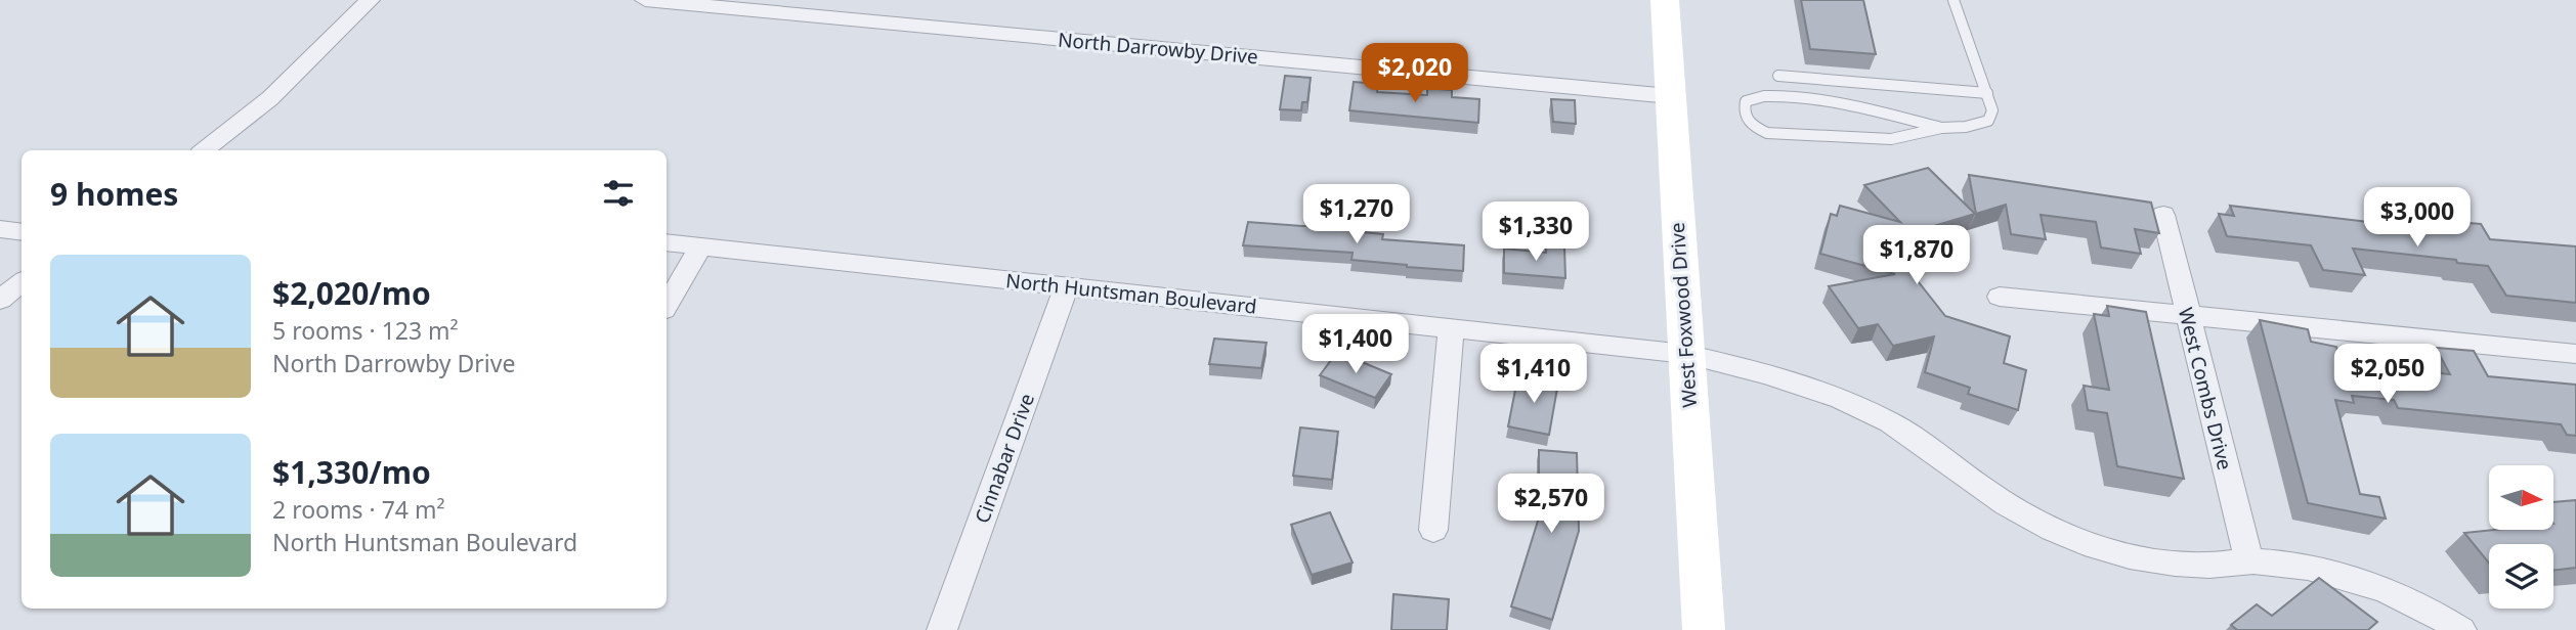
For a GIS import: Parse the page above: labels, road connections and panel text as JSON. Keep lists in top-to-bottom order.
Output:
{
  "streets": {
    "main road": ["West Foxwood Drive"],
    "street": [
      "North Darrowby Drive",
      "North Huntsman Boulevard",
      "West Combs Drive",
      "Cinnabar Drive"
    ]
  },
  "crossings": [
    ["North Darrowby Drive", "West Foxwood Drive"],
    ["North Huntsman Boulevard", "West Foxwood Drive"],
    ["North Huntsman Boulevard", "West Combs Drive"],
    ["North Huntsman Boulevard", "Cinnabar Drive"]
  ],
  "north": "right",
  "page": {
    "price": [
      "$2,020",
      "$1,270",
      "$3,000",
      "$1,330",
      "$1,870",
      "$1,400",
      "$1,410",
      "$2,050",
      "$2,570"
    ],
    "heading": "9 homes",
    "list": [
      {
        "name": "$2,020/mo",
        "note": "5 rooms · 123 m² · North Darrowby Drive"
      },
      {
        "name": "$1,330/mo",
        "note": "2 rooms · 74 m² · North Huntsman Boulevard"
      }
    ]
  }
}
